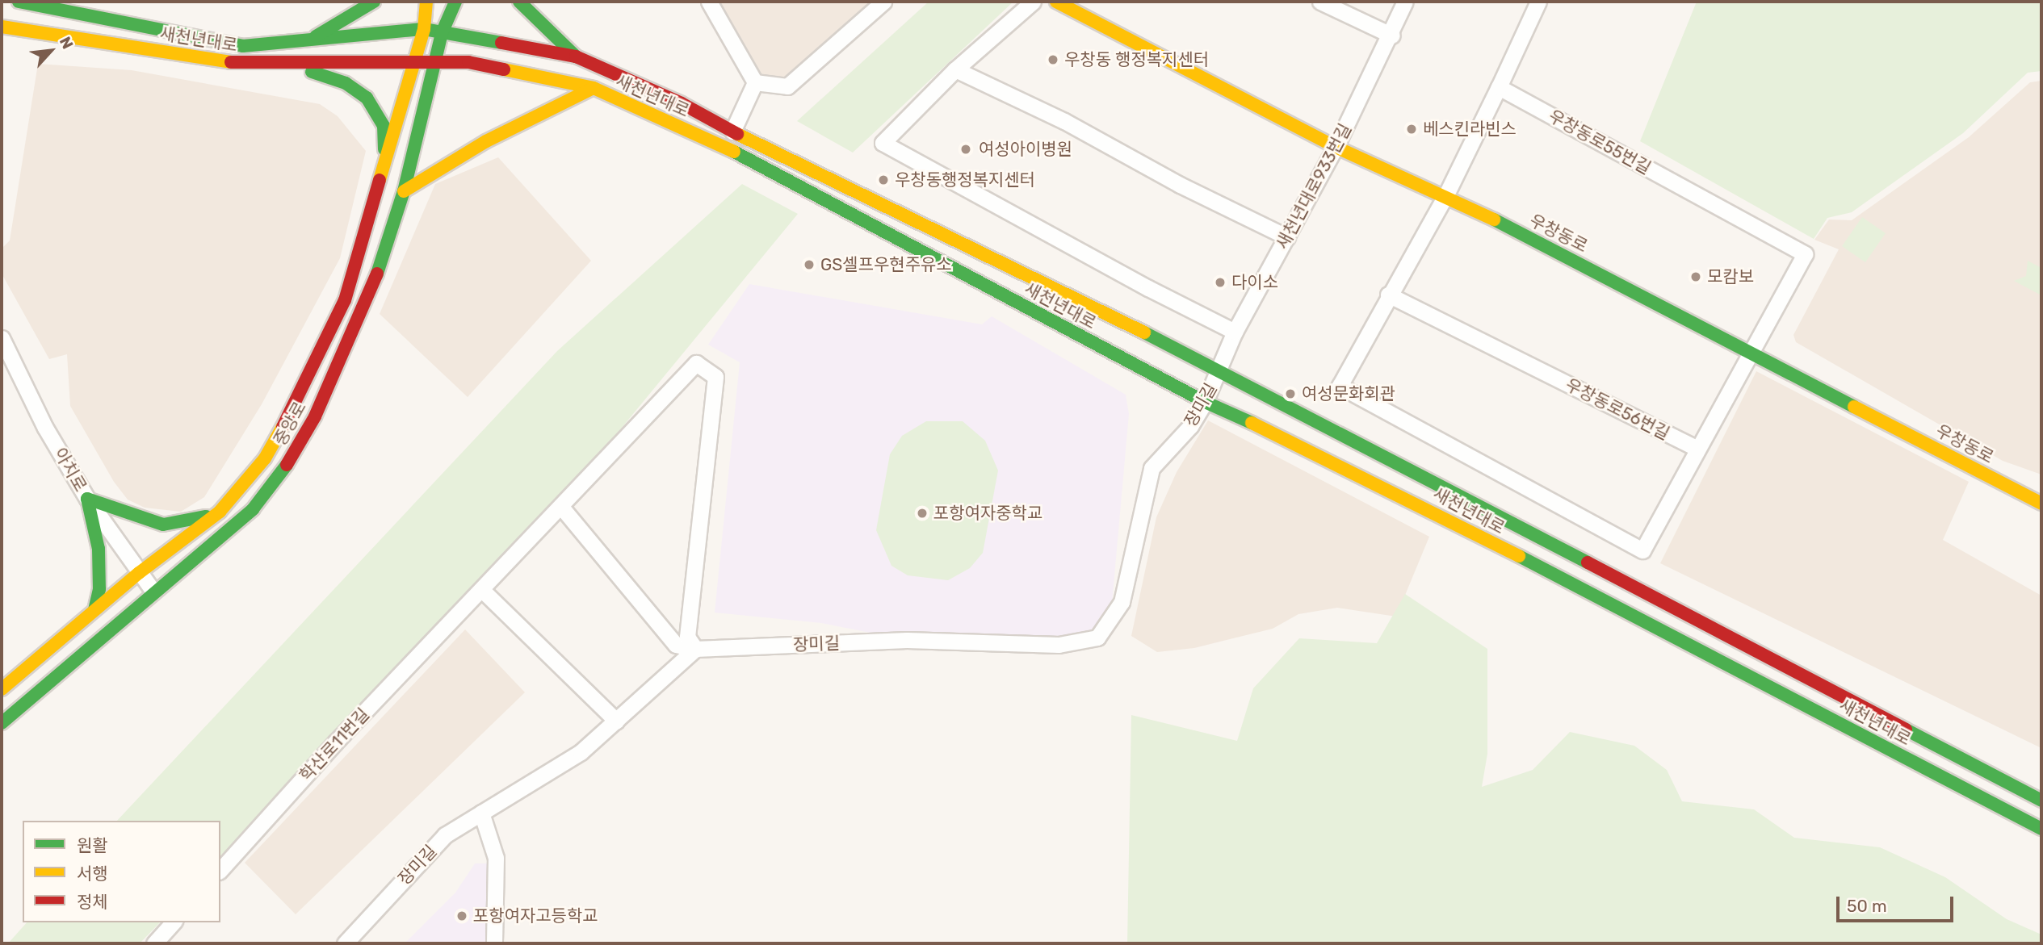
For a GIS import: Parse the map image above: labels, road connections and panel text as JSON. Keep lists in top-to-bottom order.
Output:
{
  "streets": {
    "main road": ["새천년대로", "우창동로", "중앙로"],
    "street": [
      "우창동로55번길",
      "새천년대로933번길",
      "장미길",
      "우창동로56번길",
      "아치로",
      "학산로11번길"
    ]
  },
  "crossings": [
    ["새천년대로", "새천년대로933번길"],
    ["새천년대로", "장미길"],
    ["새천년대로", "중앙로"],
    ["우창동로55번길", "우창동로"],
    ["새천년대로933번길", "우창동로"],
    ["새천년대로933번길", "장미길"],
    ["장미길", "학산로11번길"],
    ["중앙로", "아치로"]
  ],
  "places": [
    "우창동 행정복지센터",
    "베스킨라빈스",
    "여성아이병원",
    "우창동행정복지센터",
    "GS셀프우현주유소",
    "모캄보",
    "다이소",
    "여성문화회관",
    "포항여자중학교",
    "포항여자고등학교"
  ],
  "legend": ["원활", "서행", "정체"],
  "scale_bar": "50 m",
  "north": "top right"
}
